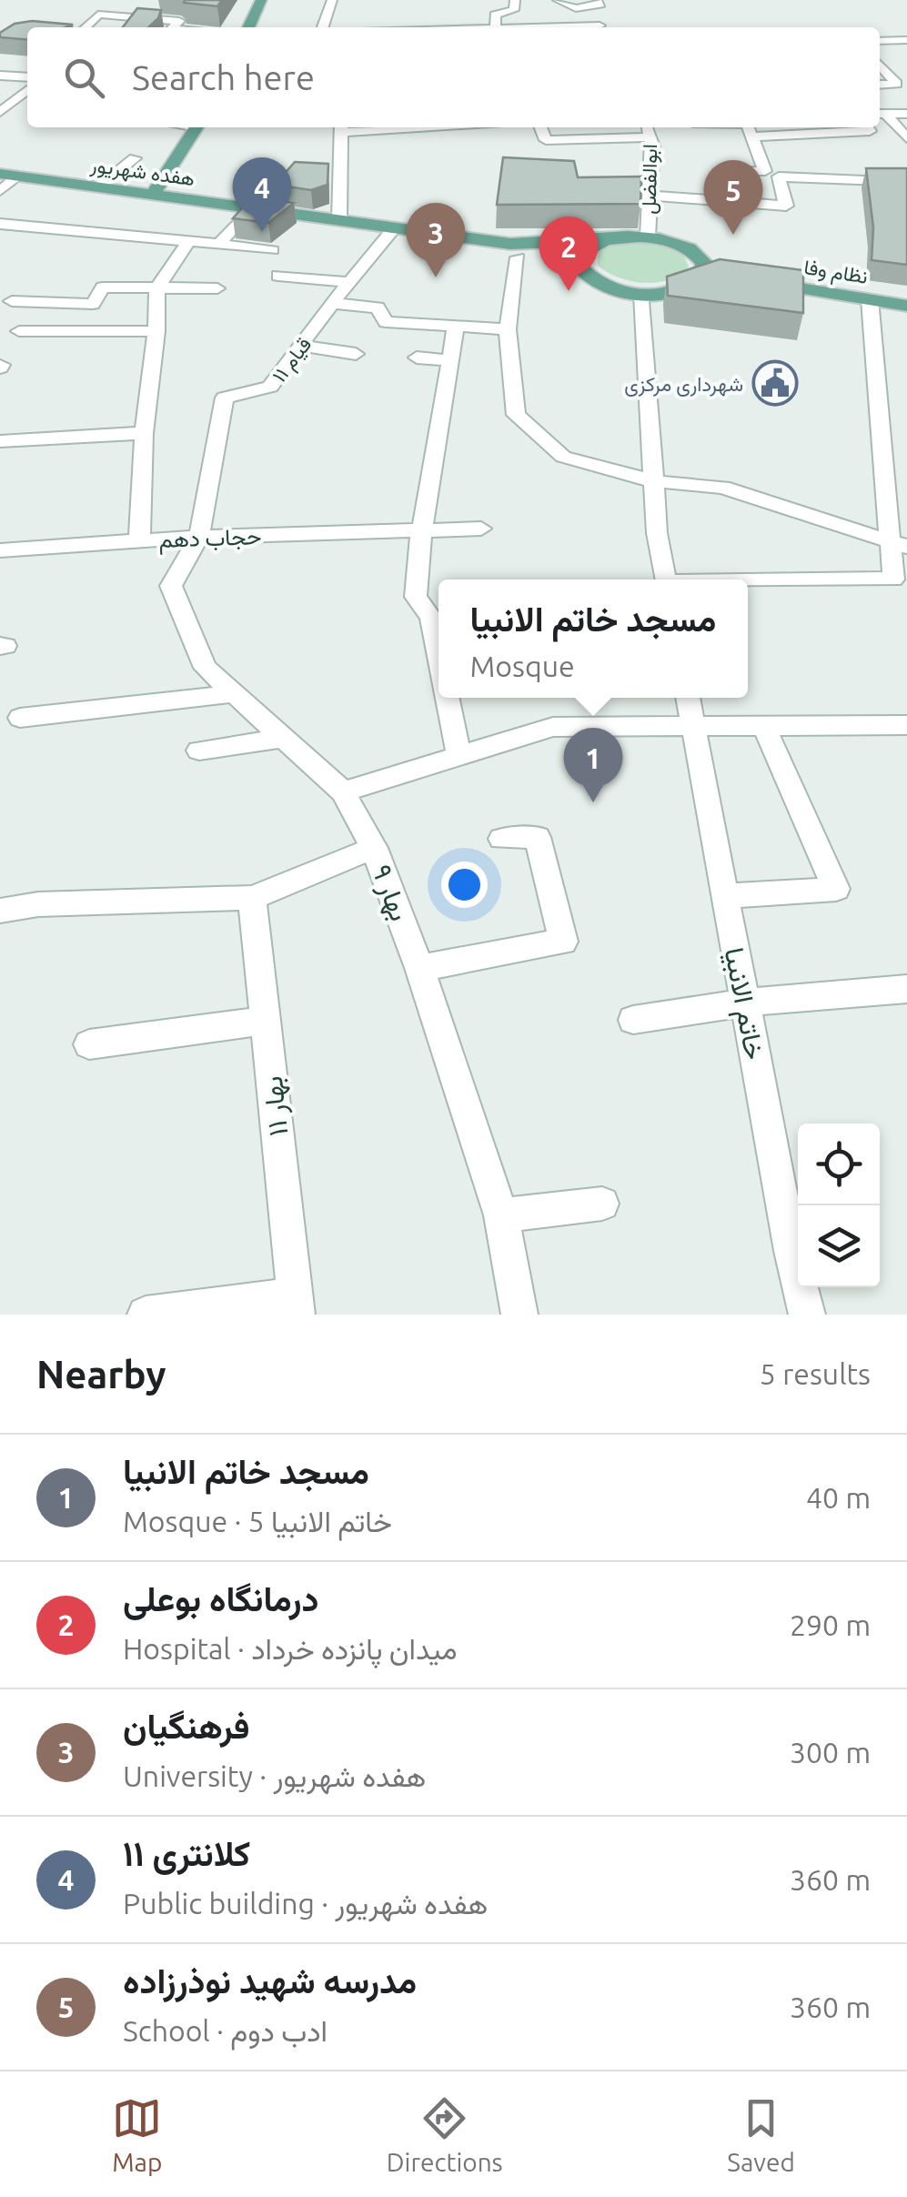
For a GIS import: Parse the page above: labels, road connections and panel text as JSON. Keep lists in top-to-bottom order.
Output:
{
  "streets": {
    "main road": ["هفده شهریور", "نظام وفا"],
    "street": [
      "ابوالفضل",
      "قیام ۱۱",
      "حجاب دهم",
      "بهار ۹",
      "خاتم الانبیا",
      "بهار ۱۱"
    ]
  },
  "crossings": [
    ["هفده شهریور", "ابوالفضل"],
    ["هفده شهریور", "قیام ۱۱"],
    ["قیام ۱۱", "حجاب دهم"],
    ["قیام ۱۱", "بهار ۹"],
    ["حجاب دهم", "بهار ۹"]
  ],
  "places": {
    "public building": ["شهرداری مرکزی"]
  },
  "page": {
    "search": "Search here",
    "pins": [
      "4",
      "5",
      "3",
      "2",
      "1"
    ],
    "popup": ["مسجد خاتم الانبیا", "Mosque"],
    "heading": ["Nearby", "5 results"],
    "list": [
      {
        "mark": "1",
        "name": "مسجد خاتم الانبیا",
        "note": "Mosque · خاتم الانبیا 5",
        "value": "40 m"
      },
      {
        "mark": "2",
        "name": "درمانگاه بوعلی",
        "note": "Hospital · میدان پانزده خرداد",
        "value": "290 m"
      },
      {
        "mark": "3",
        "name": "فرهنگیان",
        "note": "University · هفده شهریور",
        "value": "300 m"
      },
      {
        "mark": "4",
        "name": "کلانتری ۱۱",
        "note": "Public building · هفده شهریور",
        "value": "360 m"
      },
      {
        "mark": "5",
        "name": "مدرسه شهید نوذرزاده",
        "note": "School · ادب دوم",
        "value": "360 m"
      }
    ],
    "nav": ["Map", "Directions", "Saved"]
  }
}
